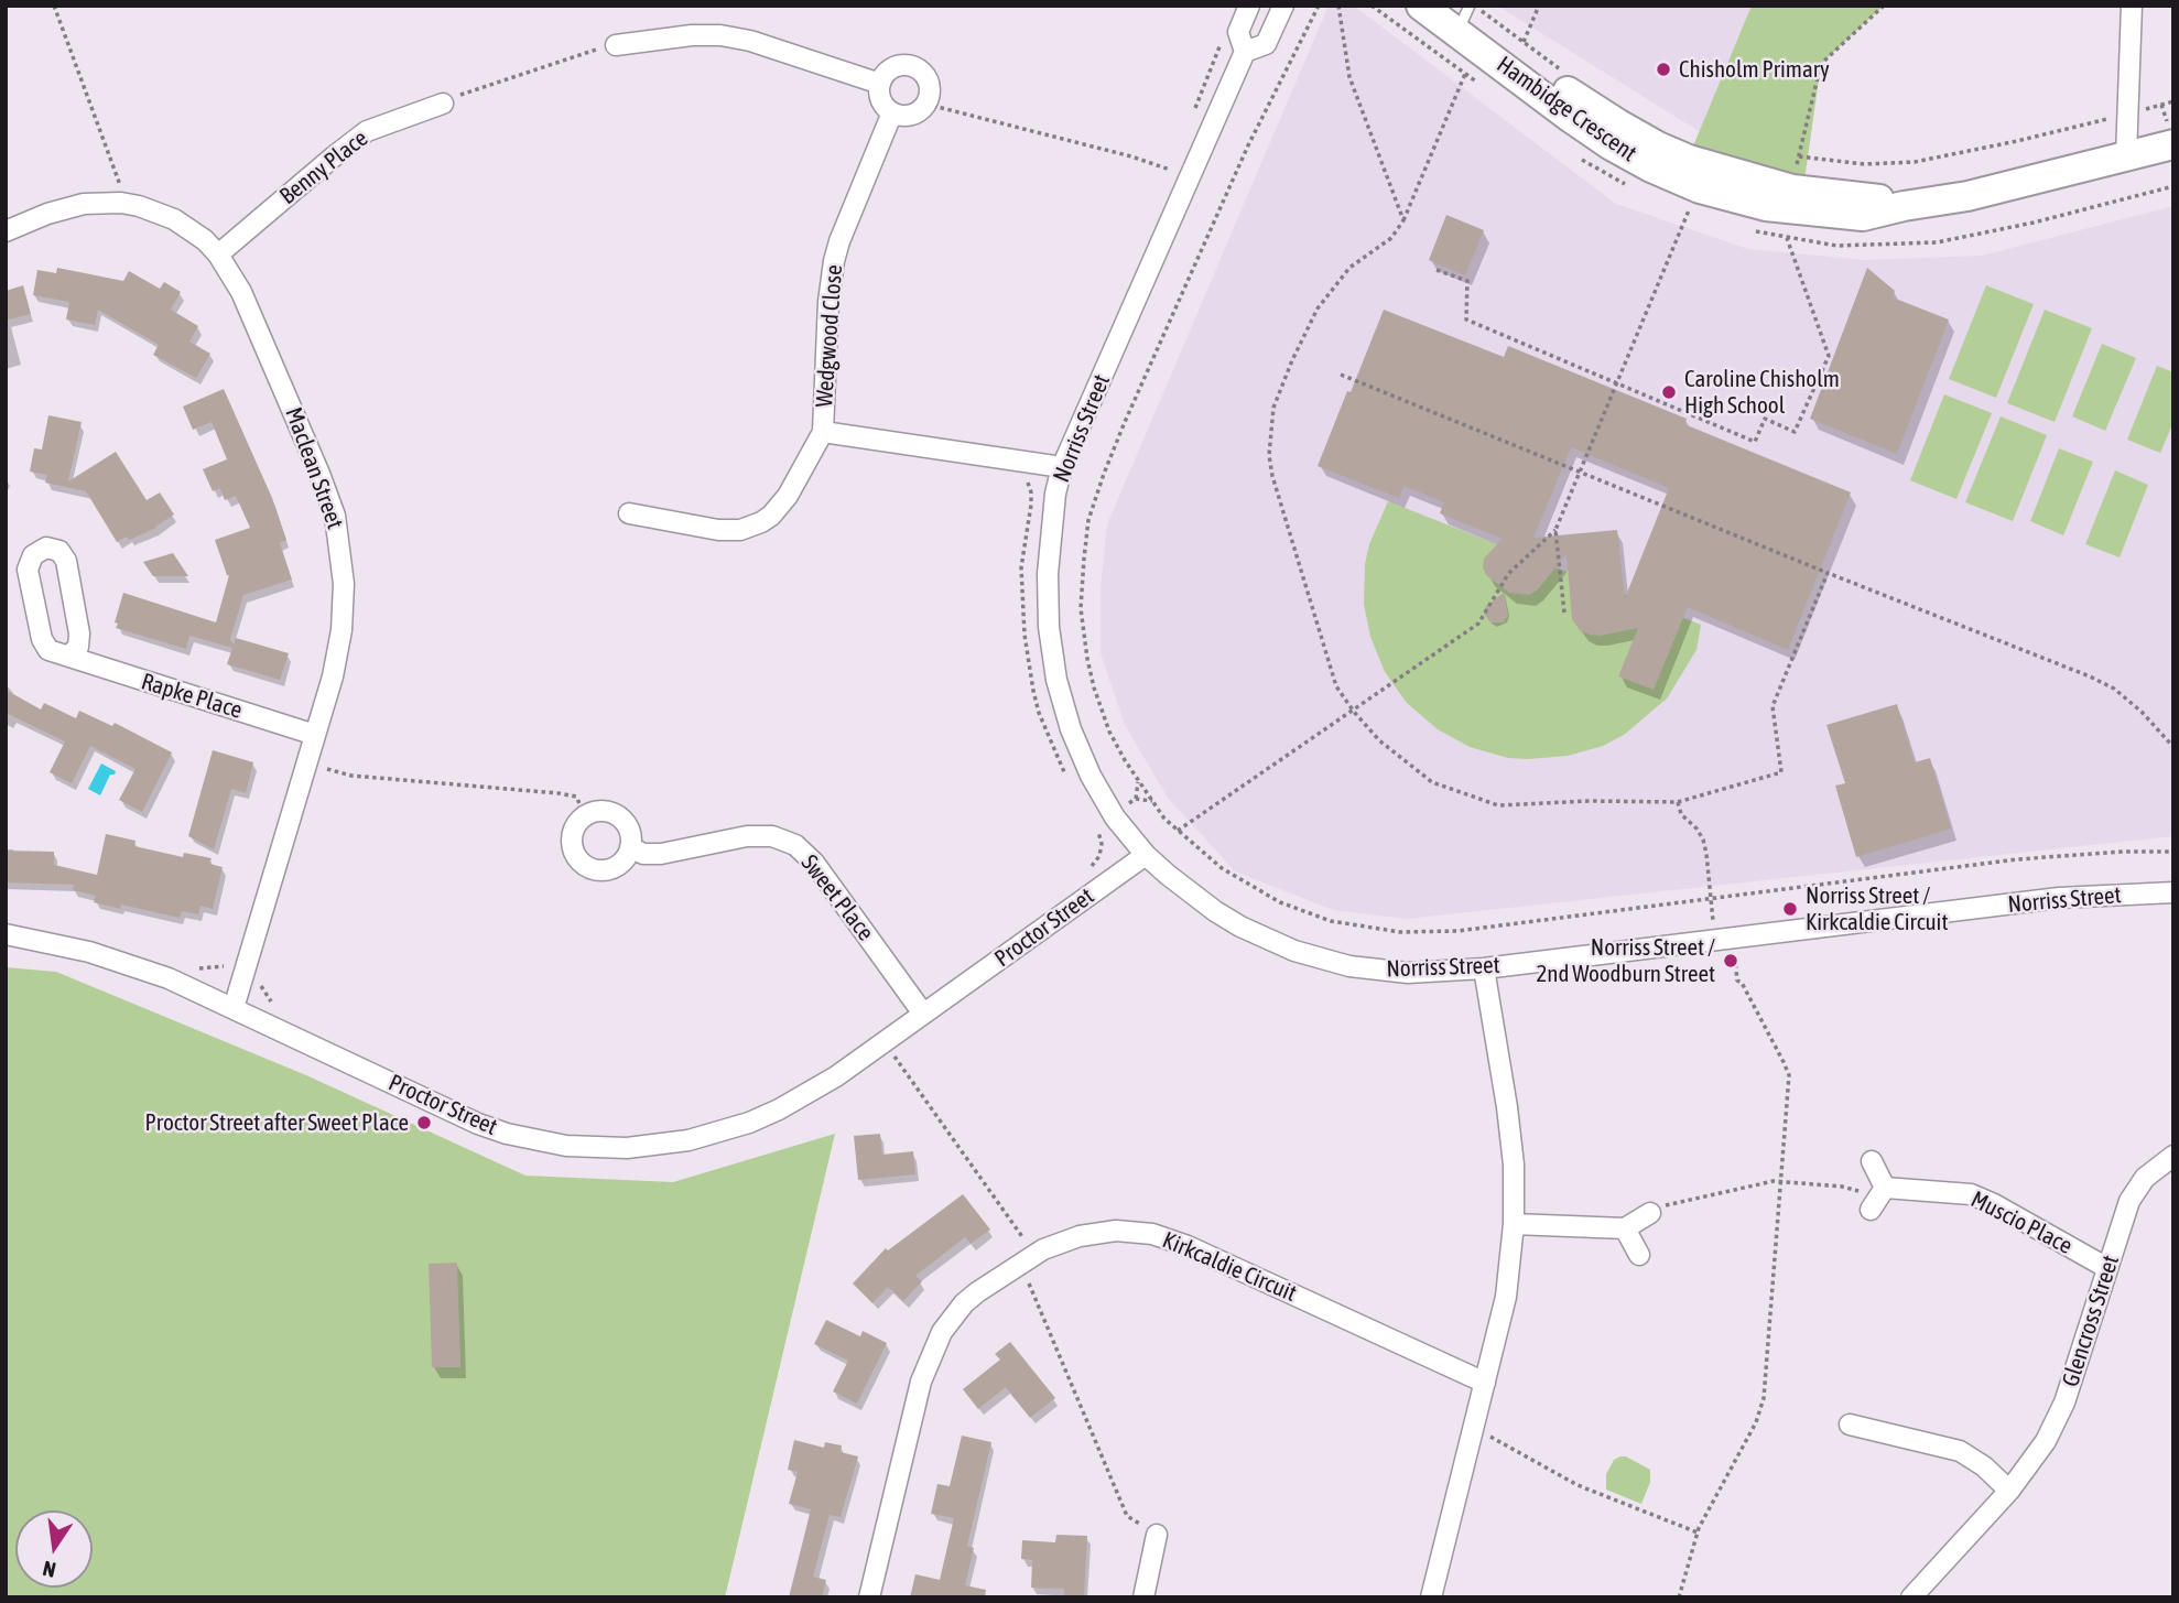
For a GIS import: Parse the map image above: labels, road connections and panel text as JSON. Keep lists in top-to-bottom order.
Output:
{
  "streets": {
    "street": [
      "Hambidge Crescent",
      "Benny Place",
      "Wedgwood Close",
      "Norriss Street",
      "Maclean Street",
      "Rapke Place",
      "Sweet Place",
      "Proctor Street",
      "Muscio Place",
      "Kirkcaldie Circuit",
      "Glencross Street"
    ]
  },
  "crossings": [
    ["Benny Place", "Maclean Street"],
    ["Wedgwood Close", "Norriss Street"],
    ["Norriss Street", "Proctor Street"],
    ["Maclean Street", "Rapke Place"],
    ["Maclean Street", "Proctor Street"],
    ["Sweet Place", "Proctor Street"],
    ["Muscio Place", "Glencross Street"]
  ],
  "places": [
    "Chisholm Primary",
    "Caroline Chisholm High School",
    "Norriss Street / Kirkcaldie Circuit",
    "Norriss Street / 2nd Woodburn Street",
    "Proctor Street after Sweet Place"
  ],
  "north": "bottom"
}
